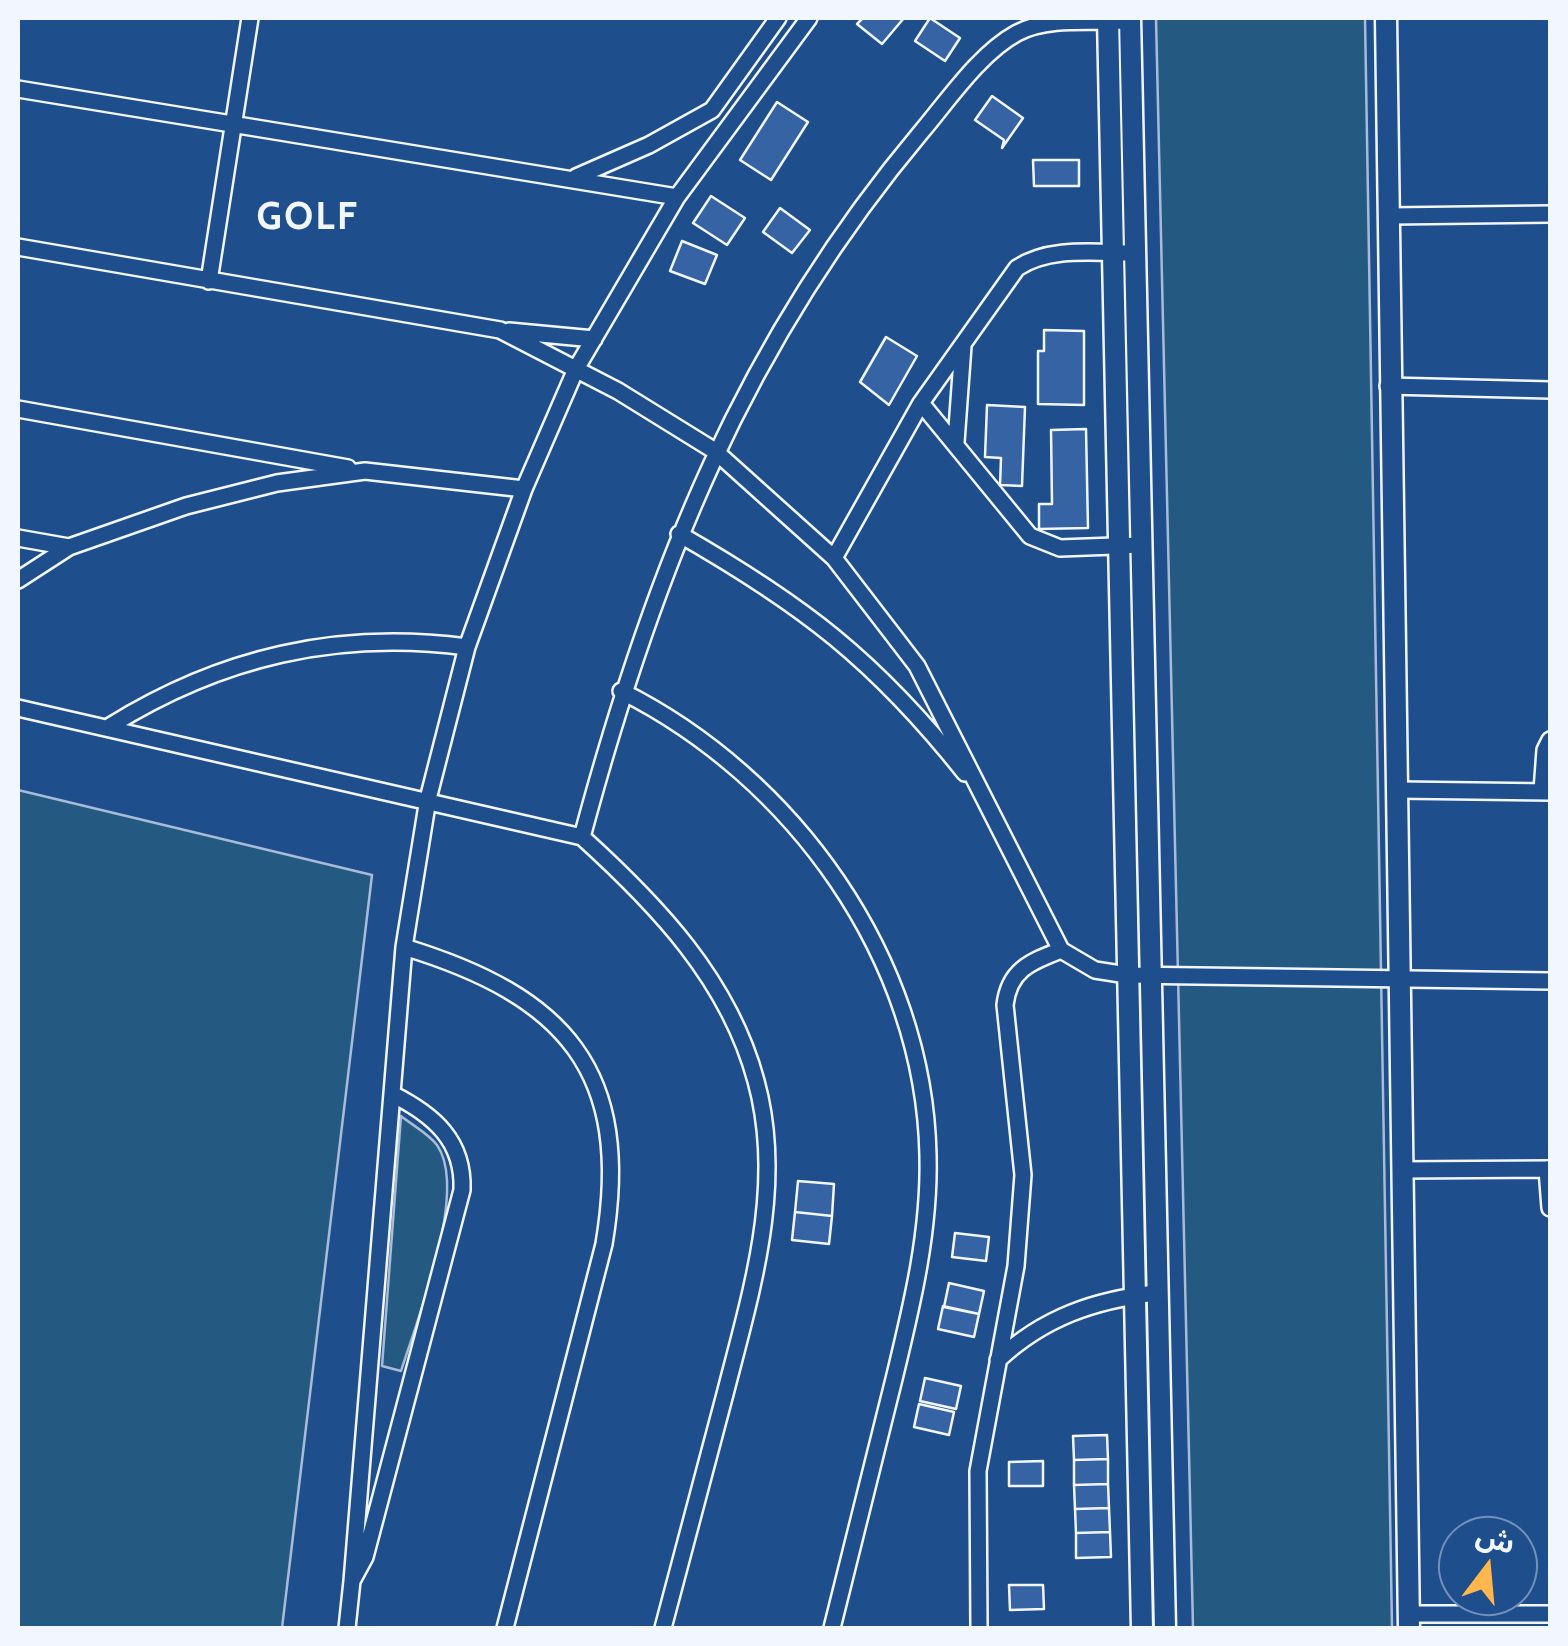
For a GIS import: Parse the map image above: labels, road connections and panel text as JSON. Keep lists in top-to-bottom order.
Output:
{
  "districts": ["GOLF"],
  "north": "top"
}
